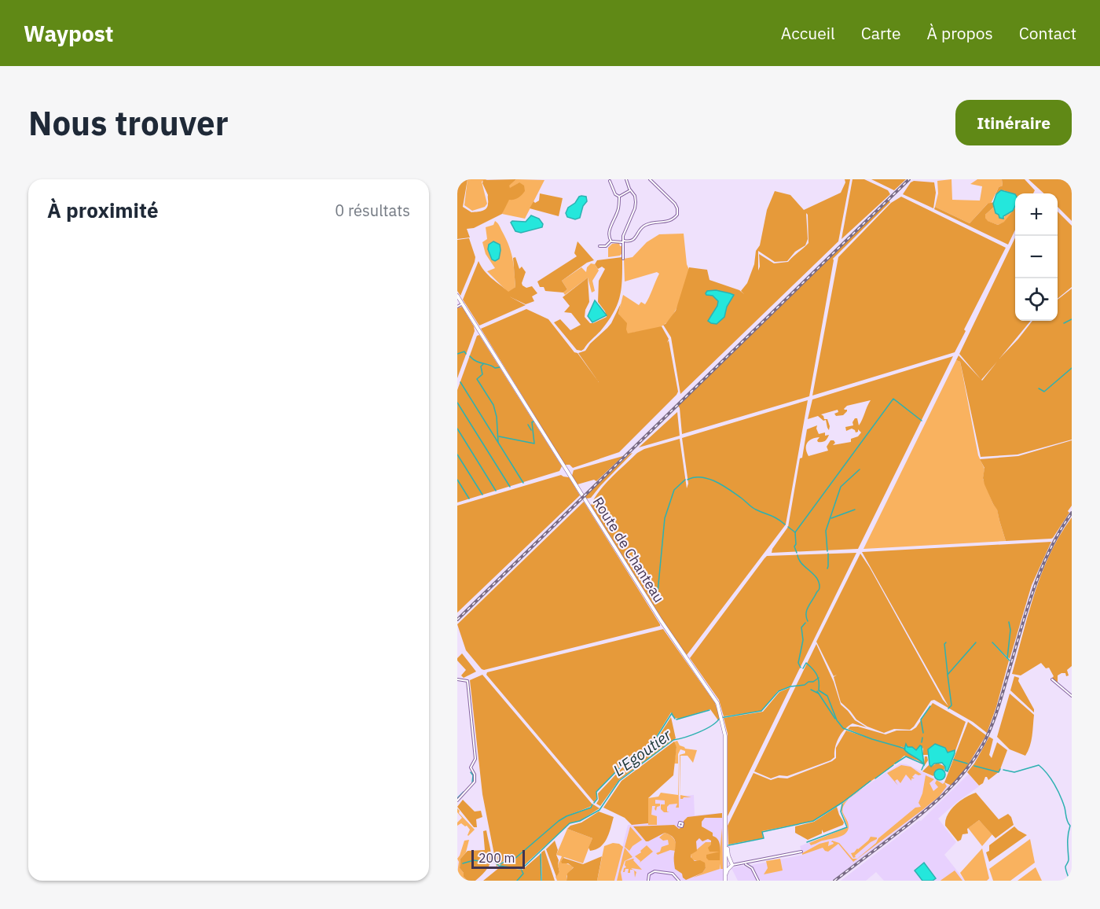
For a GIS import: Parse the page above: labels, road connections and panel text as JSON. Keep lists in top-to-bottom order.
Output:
{
  "streets": {
    "main road": ["Route de Chanteau"]
  },
  "water": ["L'Egoutier"],
  "scale_bar": "200 m",
  "page": {
    "header": "Waypost",
    "nav": [
      "Accueil",
      "Carte",
      "À propos",
      "Contact"
    ],
    "buttons": "Itinéraire",
    "title": "Nous trouver",
    "heading": ["À proximité", "0 résultats"],
    "map_buttons": ["+", "−"],
    "scale": "200 m"
  }
}
